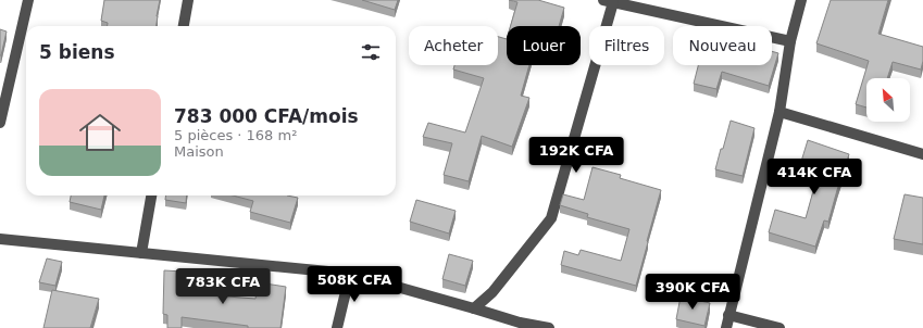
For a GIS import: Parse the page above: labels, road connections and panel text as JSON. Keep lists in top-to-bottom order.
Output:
{
  "north": "top left",
  "page": {
    "chip": [
      "Acheter",
      "Louer",
      "Filtres",
      "Nouveau"
    ],
    "heading": "5 biens",
    "list": [
      {
        "name": "783 000 CFA/mois",
        "note": "5 pièces · 168 m² · Maison"
      }
    ],
    "price": [
      "192K CFA",
      "414K CFA",
      "508K CFA",
      "783K CFA",
      "390K CFA"
    ]
  }
}
